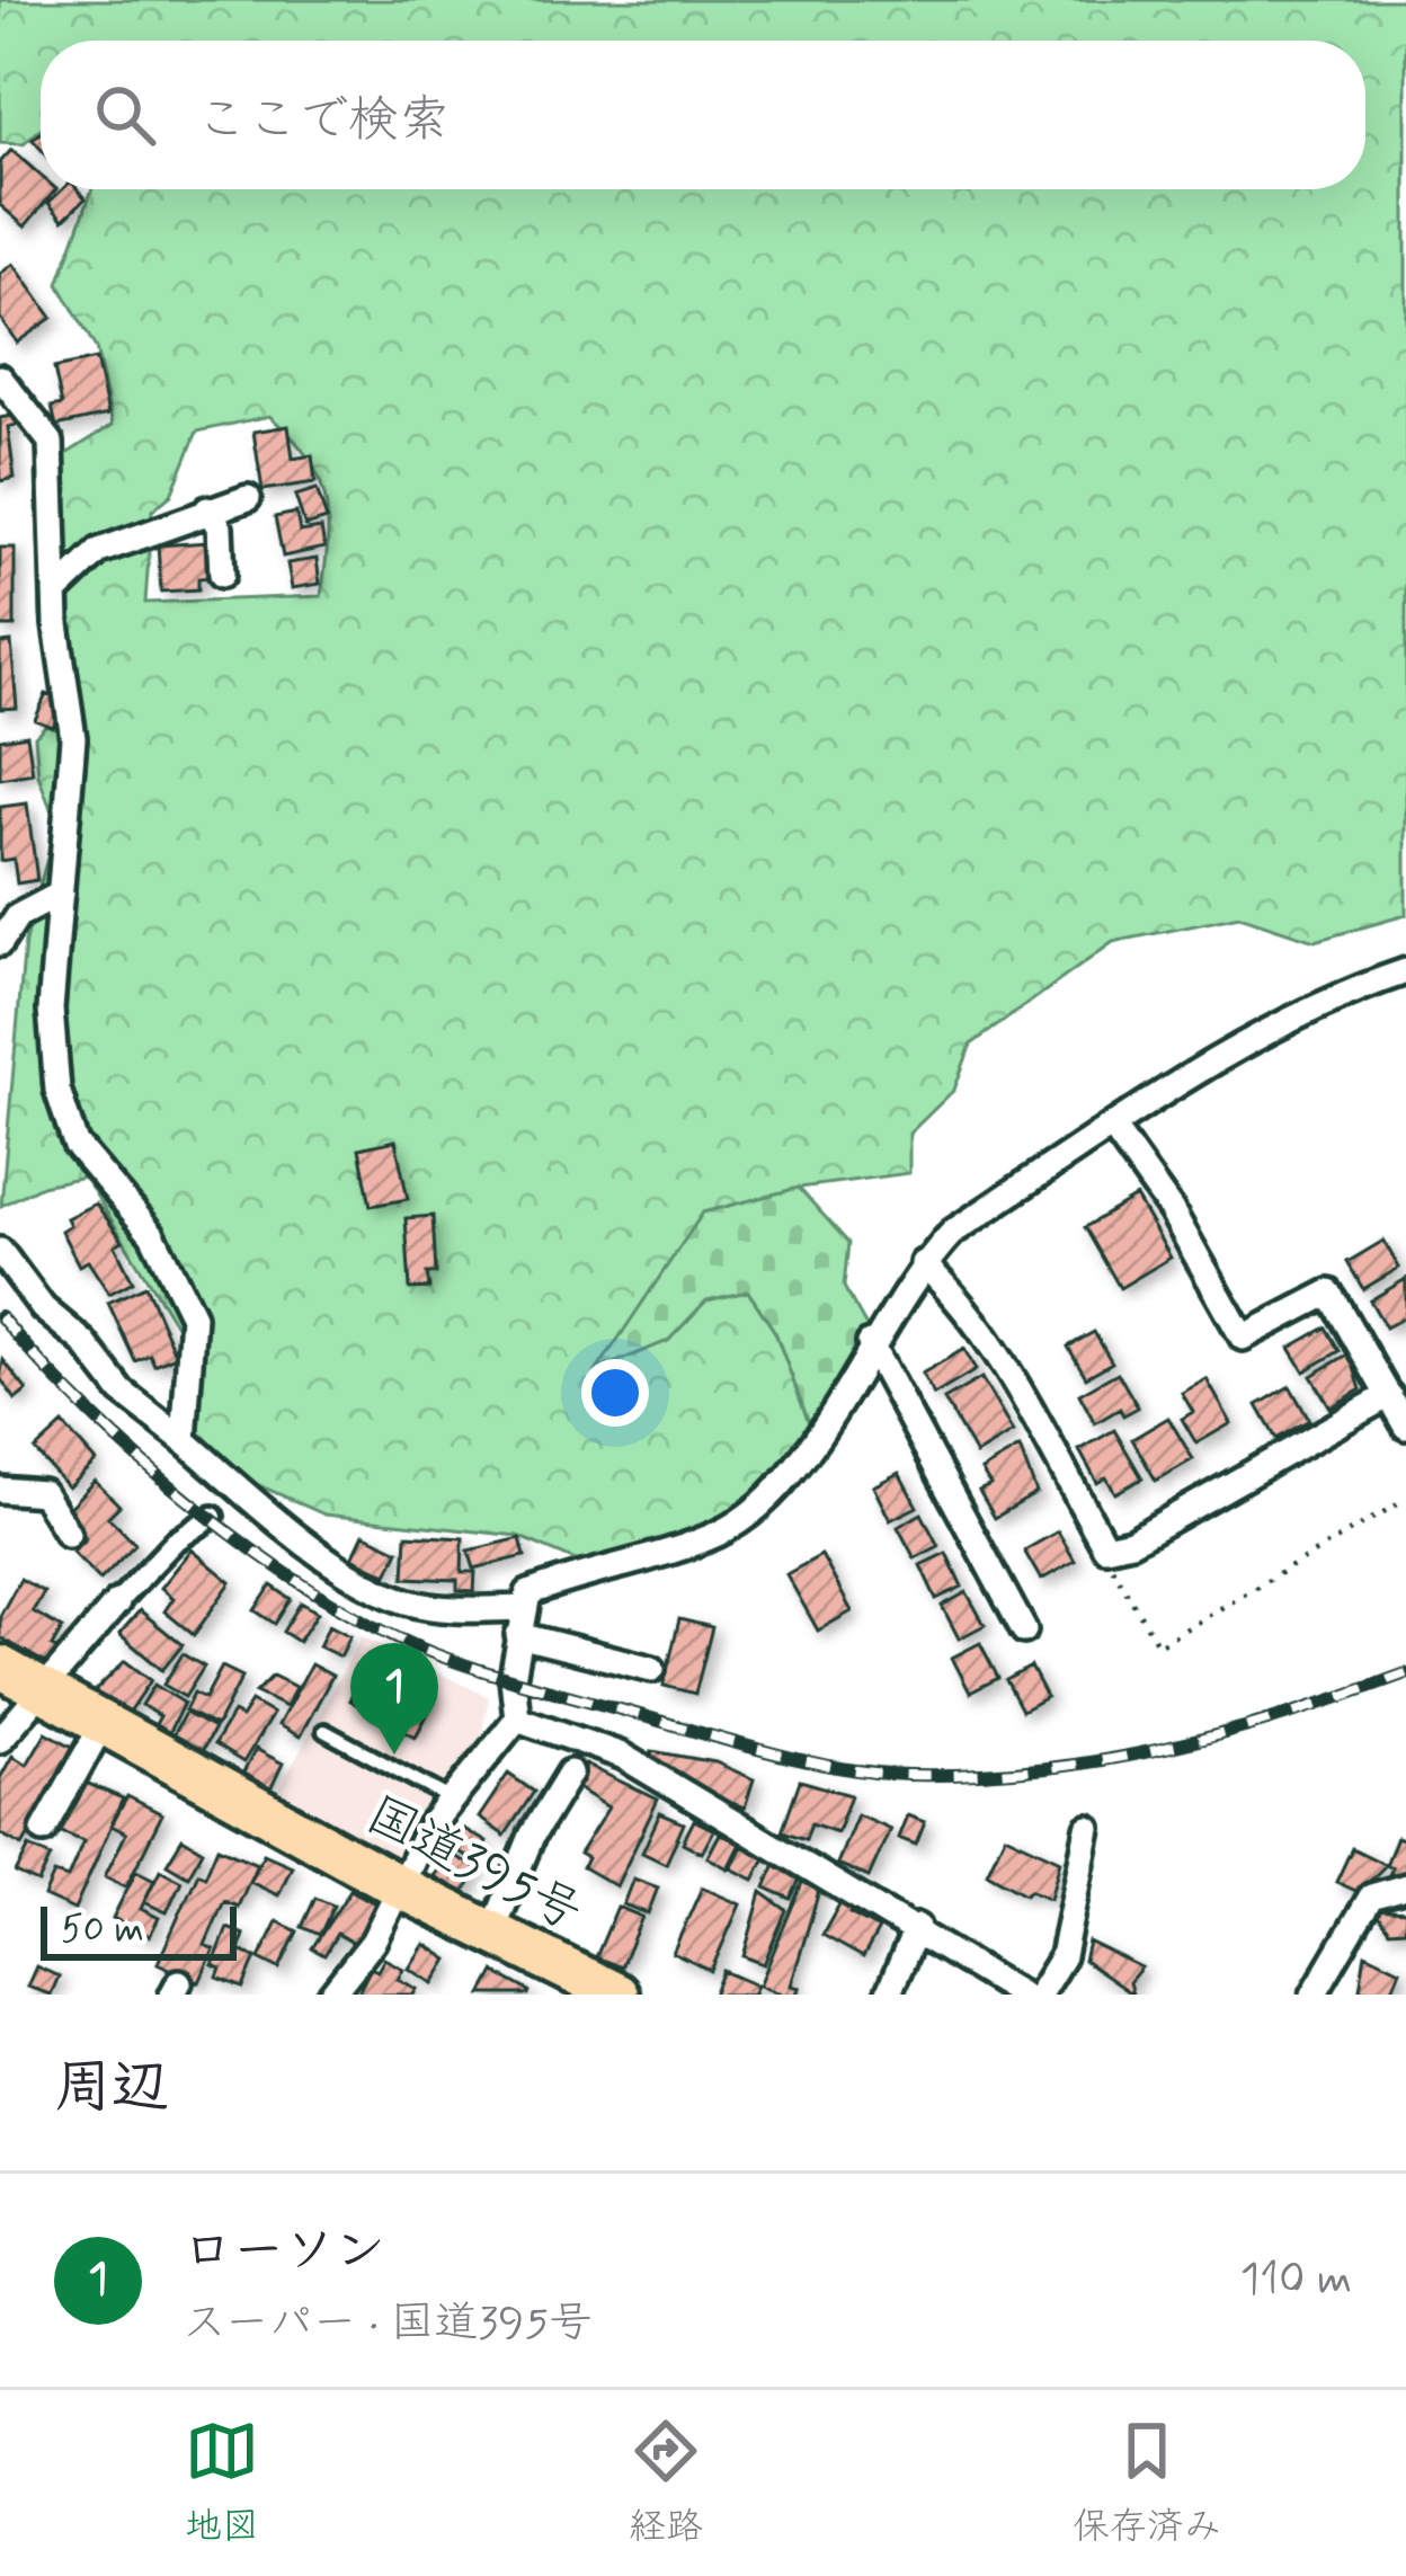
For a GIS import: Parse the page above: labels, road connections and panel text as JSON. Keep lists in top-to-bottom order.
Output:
{
  "streets": {
    "highway": ["国道395号"]
  },
  "scale_bar": "50 m",
  "page": {
    "search": "ここで検索",
    "pins": "1",
    "scale": "50 m",
    "heading": "周辺",
    "list": [
      {
        "mark": "1",
        "name": "ローソン",
        "note": "スーパー · 国道395号",
        "value": "110 m"
      }
    ],
    "nav": ["地図", "経路", "保存済み"]
  }
}
